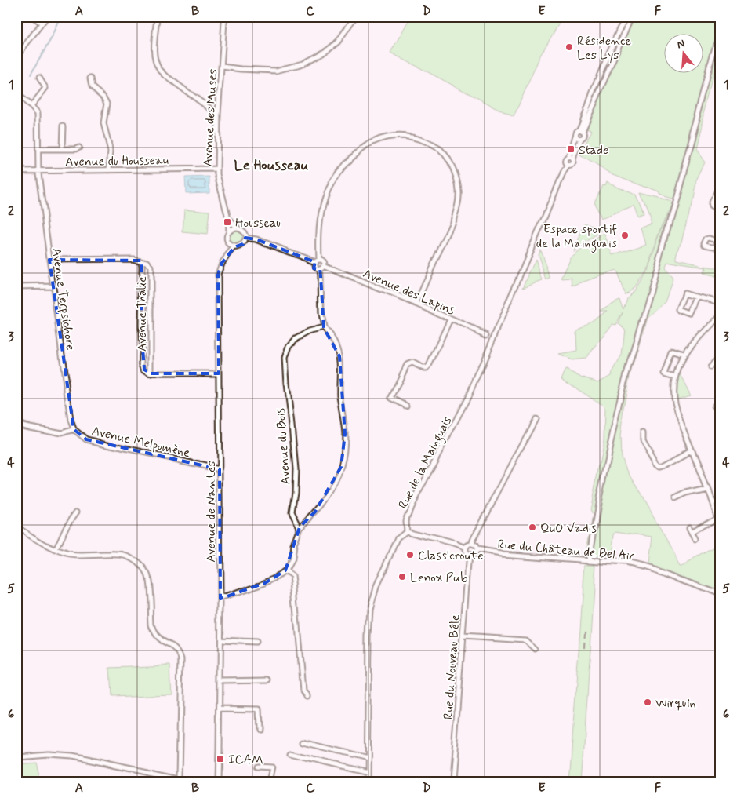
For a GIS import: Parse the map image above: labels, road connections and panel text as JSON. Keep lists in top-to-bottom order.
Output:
{
  "streets": {
    "street": [
      "Avenue des Muses",
      "Avenue du Housseau",
      "Avenue des Lapins",
      "Avenue Terpsichore",
      "Avenue Thalie",
      "Avenue Melpomène",
      "Avenue du Bois",
      "Rue de la Mainguais",
      "Avenue de Nantes",
      "Rue du Château de Bel Air",
      "Rue du Nouveau Bêle"
    ]
  },
  "crossings": [
    ["Avenue des Muses", "Avenue du Housseau"],
    ["Avenue des Muses", "Avenue de Nantes"],
    ["Avenue du Housseau", "Avenue Terpsichore"],
    ["Avenue Terpsichore", "Avenue Thalie"],
    ["Avenue Terpsichore", "Avenue Melpomène"],
    ["Avenue Melpomène", "Avenue de Nantes"],
    ["Rue du Château de Bel Air", "Rue du Nouveau Bêle"]
  ],
  "districts": ["Le Housseau"],
  "places": {
    "other": [
      "Résidence Les Lys",
      "Espace sportif de la Mainguais",
      "QuO Vadis",
      "Class'croute",
      "Lenox Pub",
      "Wirquin"
    ],
    "transit": ["Stade", "Housseau", "ICAM"]
  },
  "north": "top",
  "grid": {
    "columns": [
      "A",
      "B",
      "C",
      "D",
      "E",
      "F"
    ],
    "rows": [
      "1",
      "2",
      "3",
      "4",
      "5",
      "6"
    ]
  }
}
